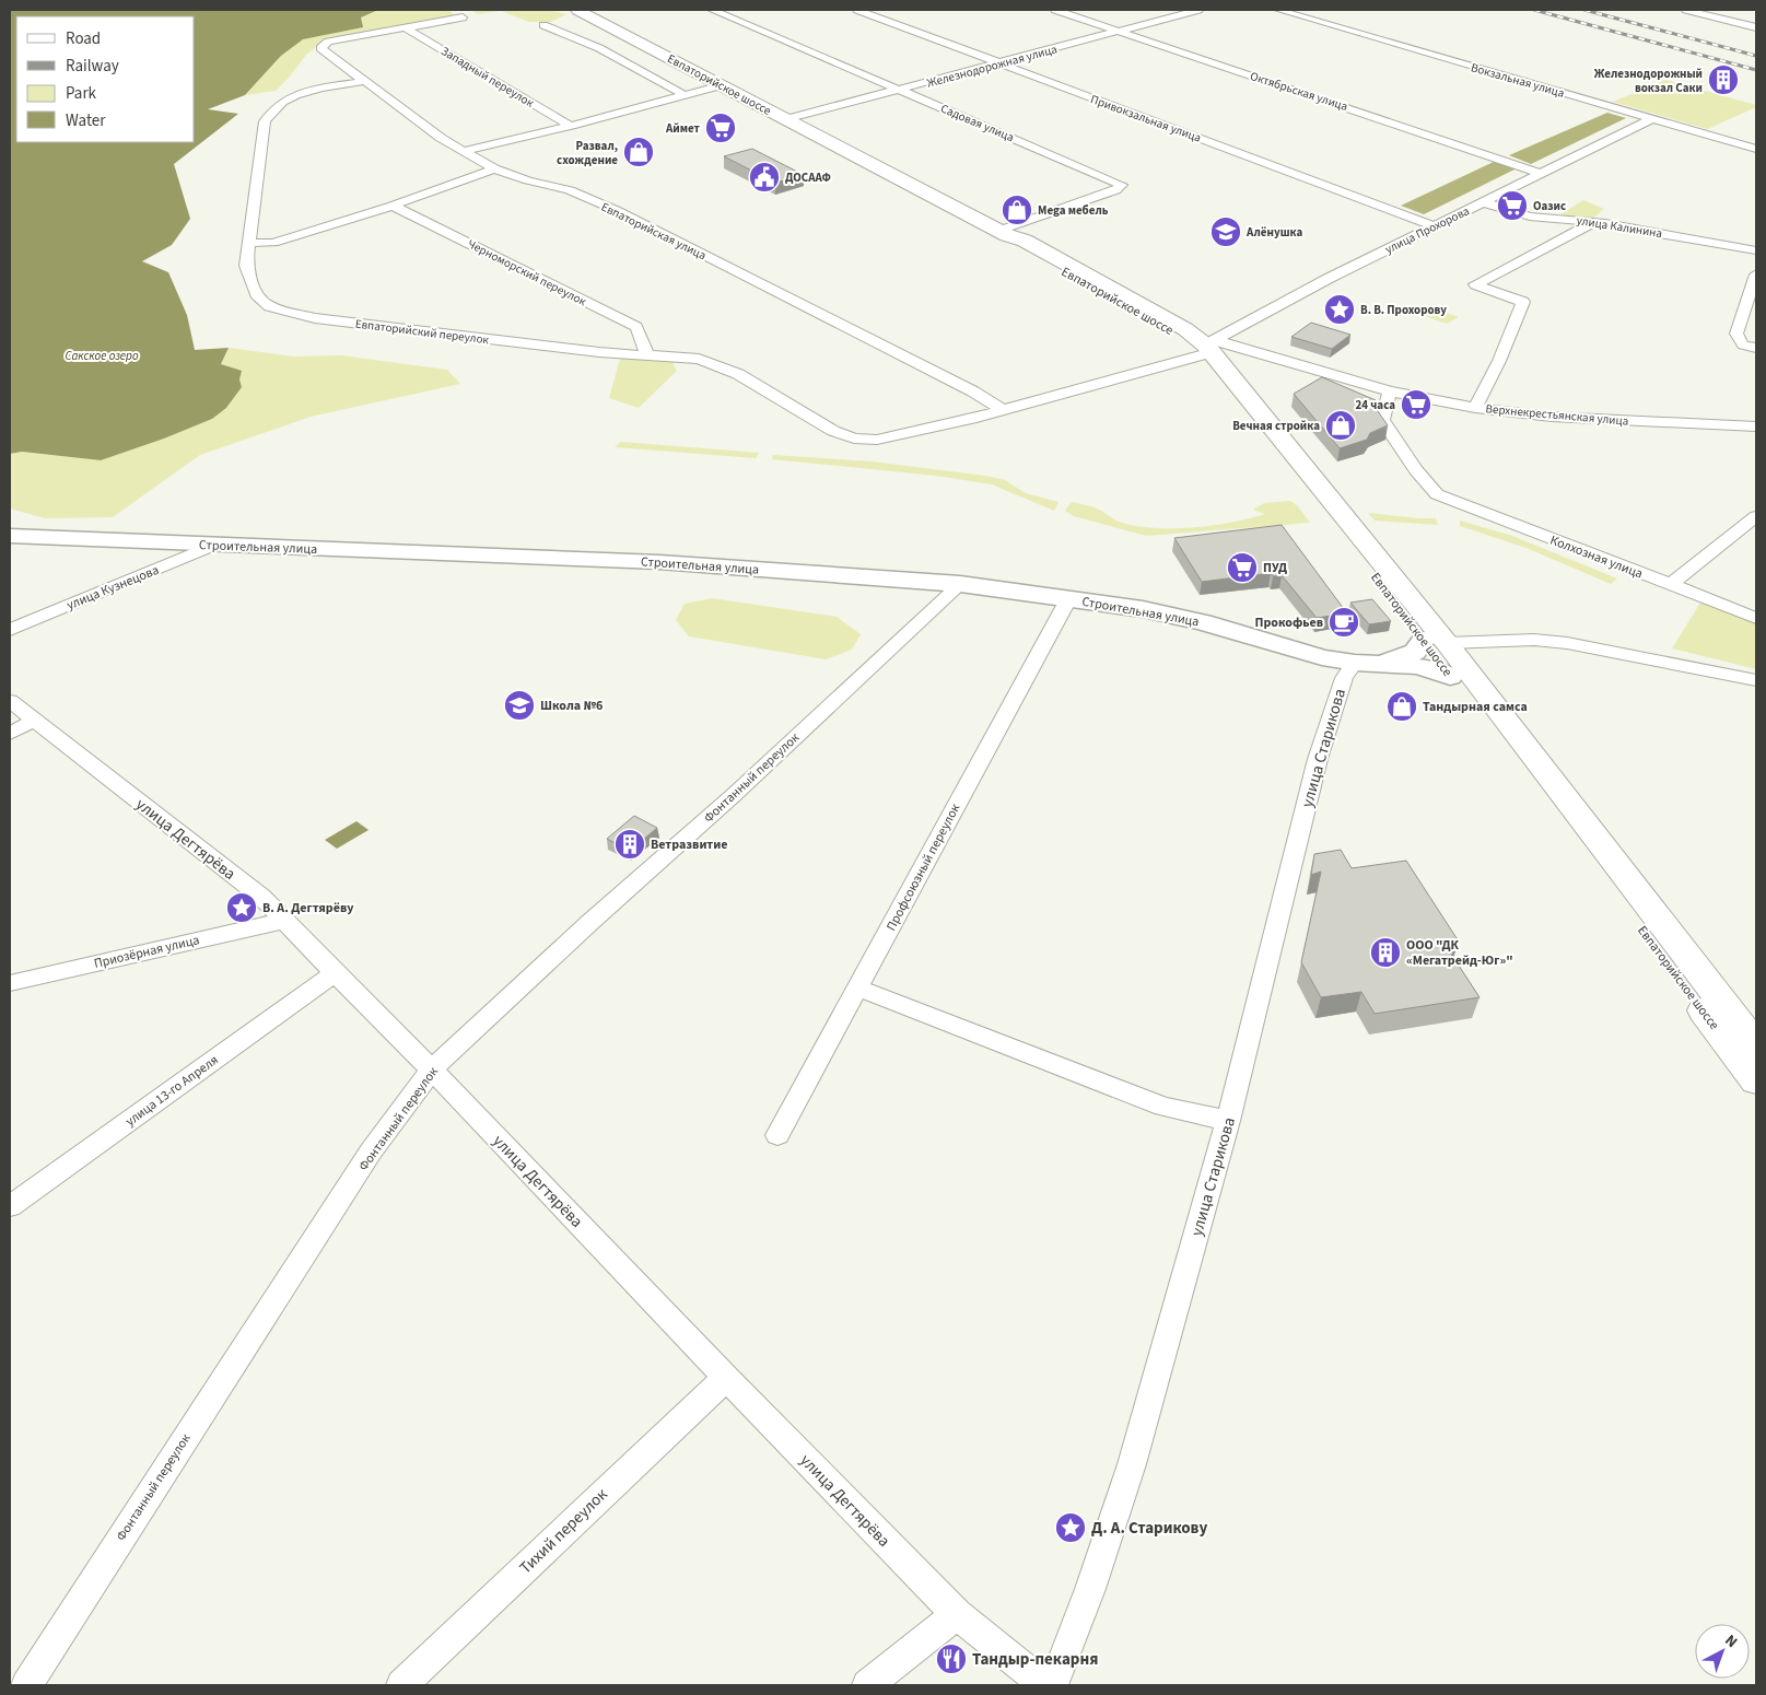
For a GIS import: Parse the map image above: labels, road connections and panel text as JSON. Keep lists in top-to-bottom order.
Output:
{
  "streets": {
    "main road": ["Евпаторийское шоссе"],
    "street": [
      "Железнодорожная улица",
      "Западный переулок",
      "Вокзальная улица",
      "Октябрьская улица",
      "Привокзальная улица",
      "Садовая улица",
      "улица Калинина",
      "улица Прохорова",
      "Евпаторийская улица",
      "Черноморский переулок",
      "Евпаторийский переулок",
      "Верхнекрестьянская улица",
      "Строительная улица",
      "Колхозная улица",
      "улица Кузнецова",
      "улица Старикова",
      "Фонтанный переулок",
      "улица Дегтярёва",
      "Профсоюзный переулок",
      "Приозёрная улица",
      "улица 13-го Апреля",
      "Тихий переулок"
    ]
  },
  "crossings": [
    ["Железнодорожная улица", "Евпаторийское шоссе"],
    ["Железнодорожная улица", "Октябрьская улица"],
    ["Железнодорожная улица", "Привокзальная улица"],
    ["Железнодорожная улица", "Садовая улица"],
    ["Западный переулок", "Евпаторийская улица"],
    ["Вокзальная улица", "улица Прохорова"],
    ["Евпаторийское шоссе", "Садовая улица"],
    ["Евпаторийское шоссе", "улица Прохорова"],
    ["Евпаторийское шоссе", "Евпаторийский переулок"],
    ["Евпаторийское шоссе", "Верхнекрестьянская улица"],
    ["Евпаторийское шоссе", "Строительная улица"],
    ["Октябрьская улица", "улица Прохорова"],
    ["Привокзальная улица", "улица Прохорова"],
    ["улица Калинина", "улица Прохорова"],
    ["улица Прохорова", "Евпаторийский переулок"],
    ["улица Прохорова", "Верхнекрестьянская улица"],
    ["Евпаторийская улица", "Евпаторийский переулок"],
    ["Черноморский переулок", "Евпаторийский переулок"],
    ["Евпаторийский переулок", "Верхнекрестьянская улица"],
    ["Верхнекрестьянская улица", "Колхозная улица"],
    ["Строительная улица", "улица Кузнецова"],
    ["Строительная улица", "улица Старикова"],
    ["Строительная улица", "Фонтанный переулок"],
    ["Строительная улица", "Профсоюзный переулок"],
    ["Фонтанный переулок", "улица Дегтярёва"],
    ["улица Дегтярёва", "Приозёрная улица"],
    ["улица Дегтярёва", "улица 13-го Апреля"],
    ["улица Дегтярёва", "Тихий переулок"]
  ],
  "water": ["Сакское озеро"],
  "places": {
    "building": ["Железнодорожный вокзал Саки", "Ветразвитие", "ООО \"ДК «Мегатрейд-Юг»\""],
    "supermarket": [
      "Аймет",
      "Оазис",
      "24 часа",
      "ПУД"
    ],
    "shop": [
      "Развал, схождение",
      "Mega мебель",
      "Вечная стройка",
      "Тандырная самса"
    ],
    "public building": ["ДОСААФ"],
    "school or university": ["Алёнушка", "Школа №6"],
    "place": ["В. В. Прохорову", "В. А. Дегтярёву", "Д. А. Старикову"],
    "cafe": ["Прокофьев"],
    "restaurant": ["Тандыр-пекарня"]
  },
  "legend": [
    "Road",
    "Railway",
    "Park",
    "Water"
  ],
  "north": "top right"
}
